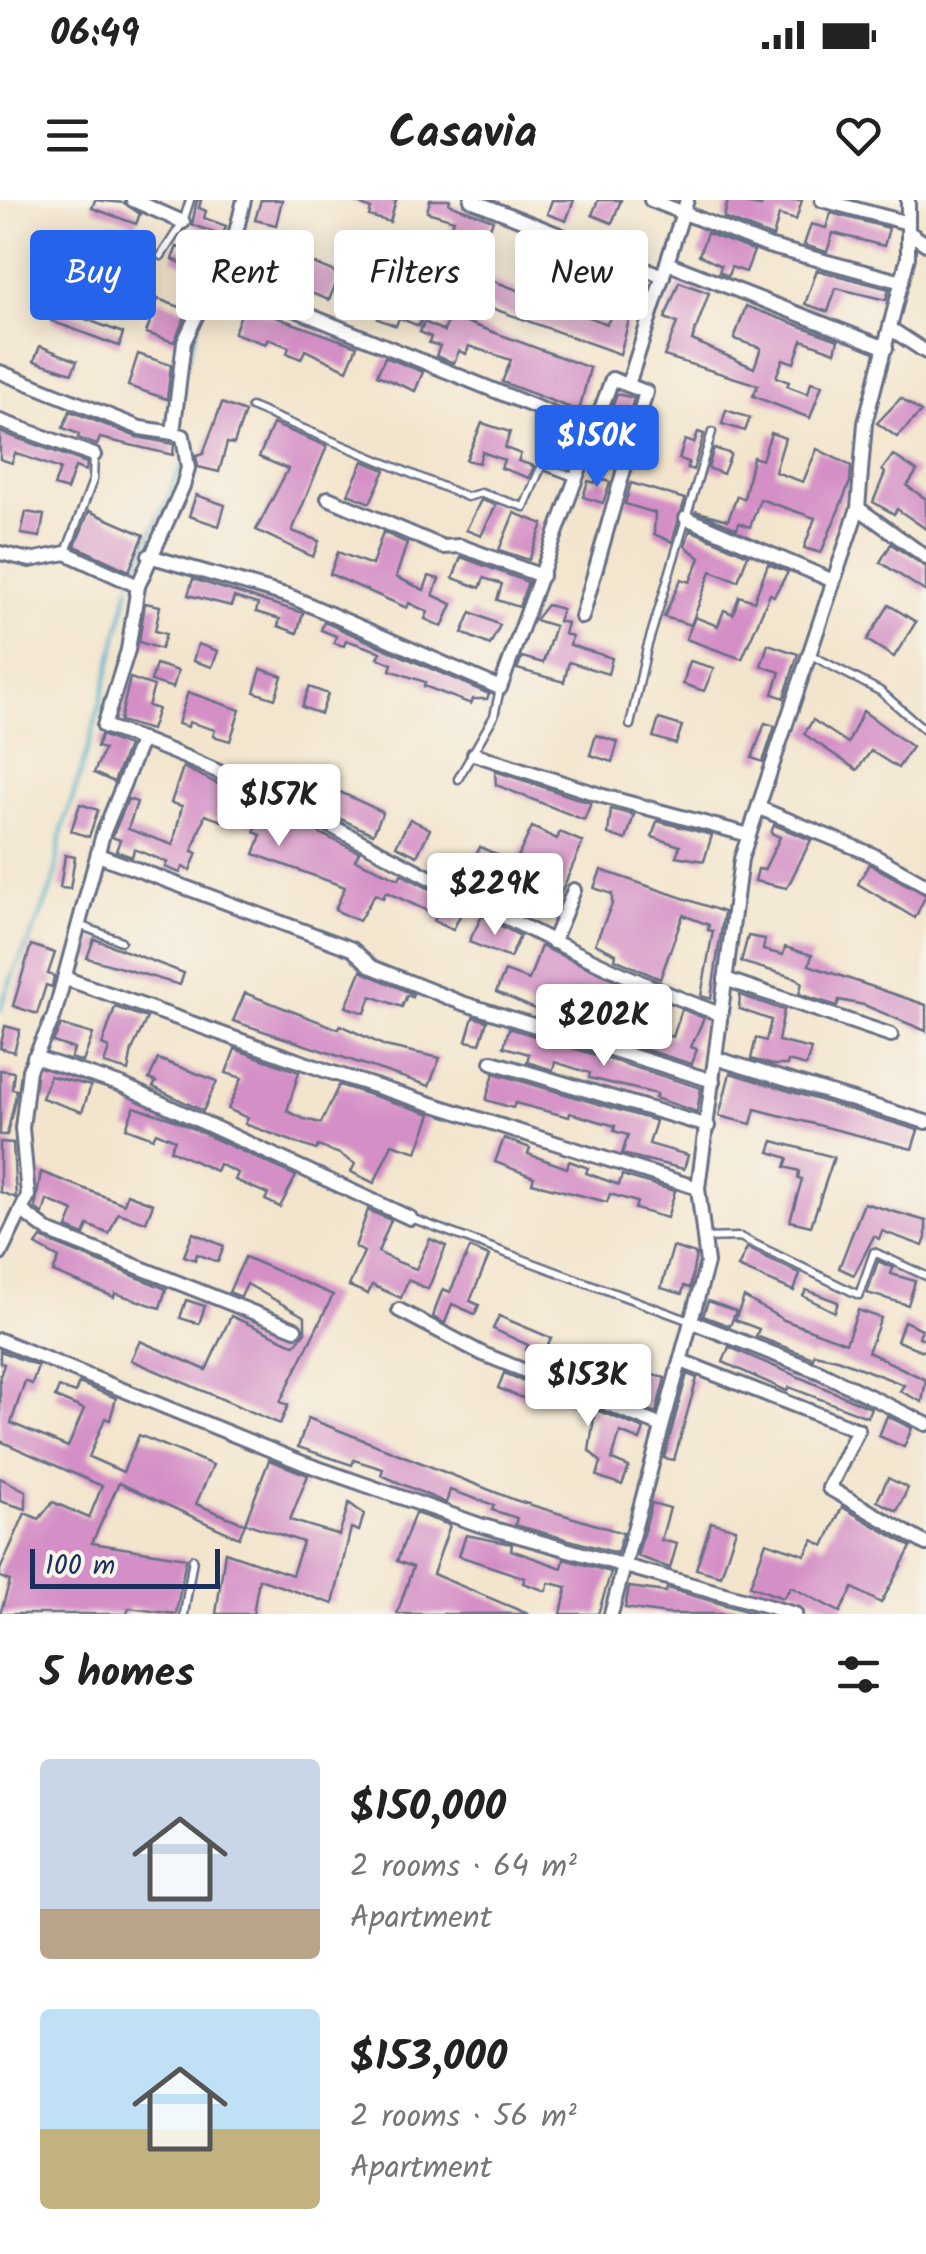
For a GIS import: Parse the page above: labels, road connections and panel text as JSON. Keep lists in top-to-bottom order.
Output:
{
  "scale_bar": "100 m",
  "page": {
    "status": "06:49",
    "header": "Casavia",
    "chip": [
      "Buy",
      "Rent",
      "Filters",
      "New"
    ],
    "price": [
      "$150K",
      "$157K",
      "$229K",
      "$202K",
      "$153K"
    ],
    "scale": "100 m",
    "heading": "5 homes",
    "list": [
      {
        "name": "$150,000",
        "note": "2 rooms · 64 m² · Apartment"
      },
      {
        "name": "$153,000",
        "note": "2 rooms · 56 m² · Apartment"
      }
    ]
  }
}
